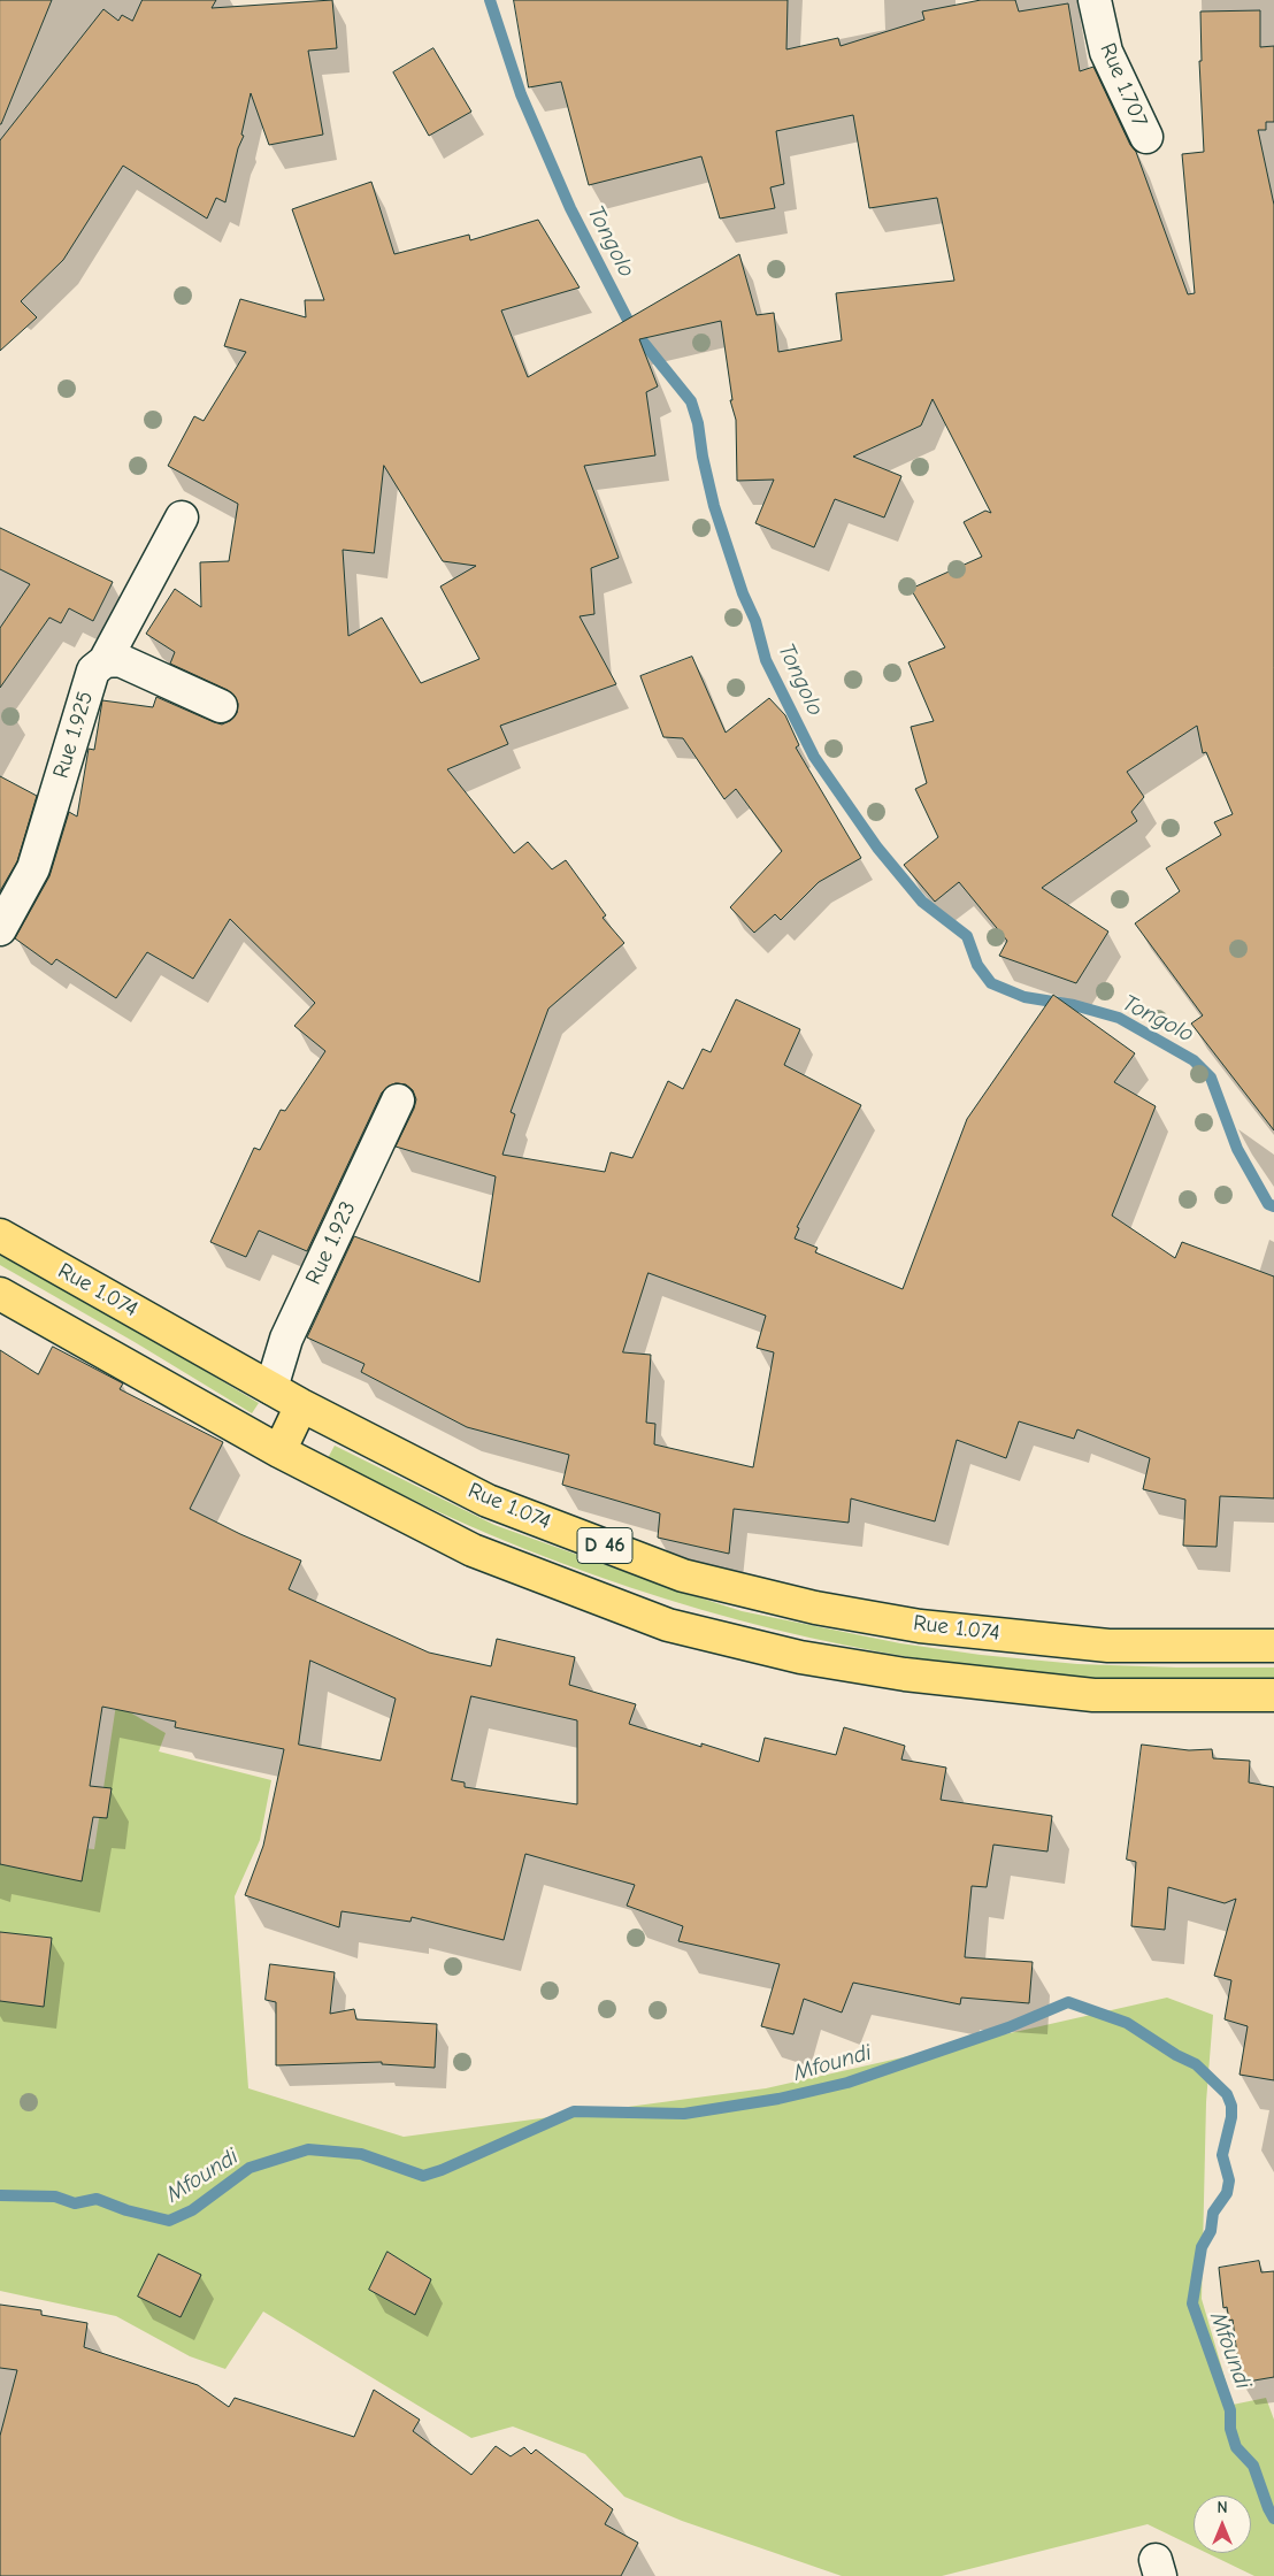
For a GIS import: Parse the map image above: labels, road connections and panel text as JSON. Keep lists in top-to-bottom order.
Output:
{
  "streets": {
    "main road": ["Rue 1.074", "D 46"],
    "street": ["Rue 1.707", "Rue 1.925", "Rue 1.923"]
  },
  "crossings": [
    ["Rue 1.923", "Rue 1.074"]
  ],
  "water": ["Tongolo", "Mfoundi"],
  "north": "top"
}
